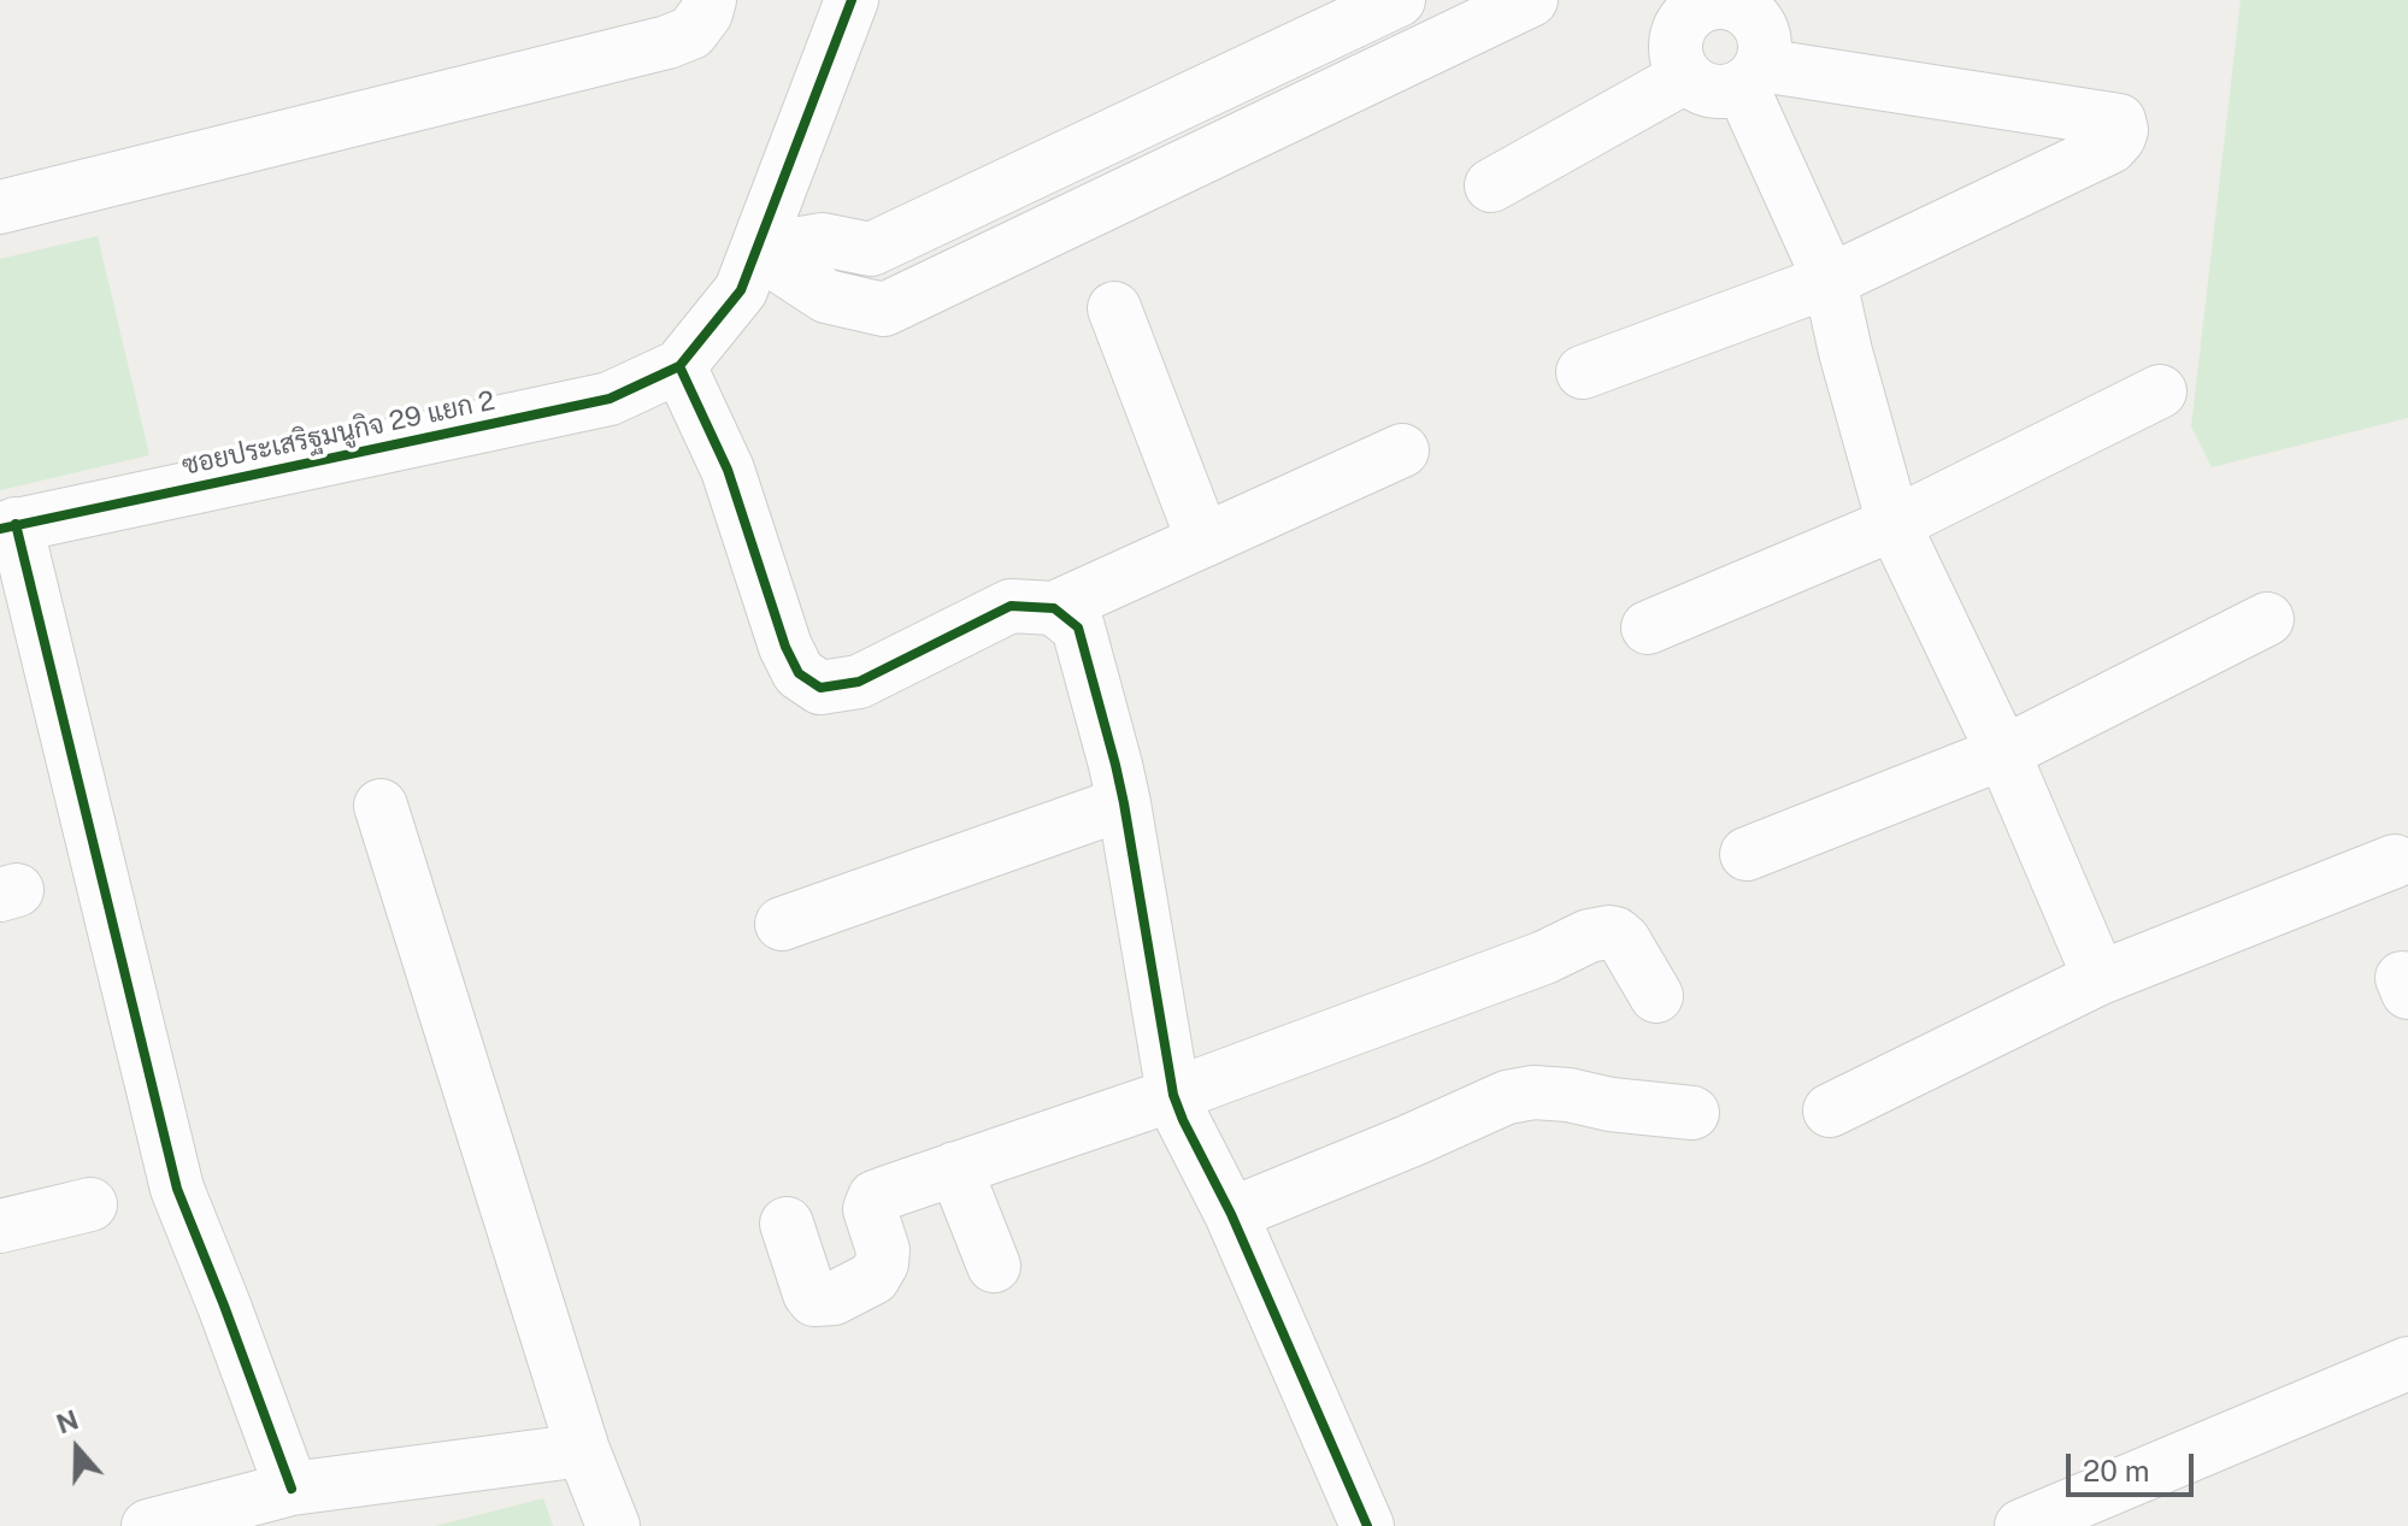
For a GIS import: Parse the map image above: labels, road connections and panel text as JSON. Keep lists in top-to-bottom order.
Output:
{
  "streets": {
    "street": ["ซอยประเสริฐมนูกิจ 29 แยก 2"]
  },
  "scale_bar": "20 m",
  "north": "top"
}
